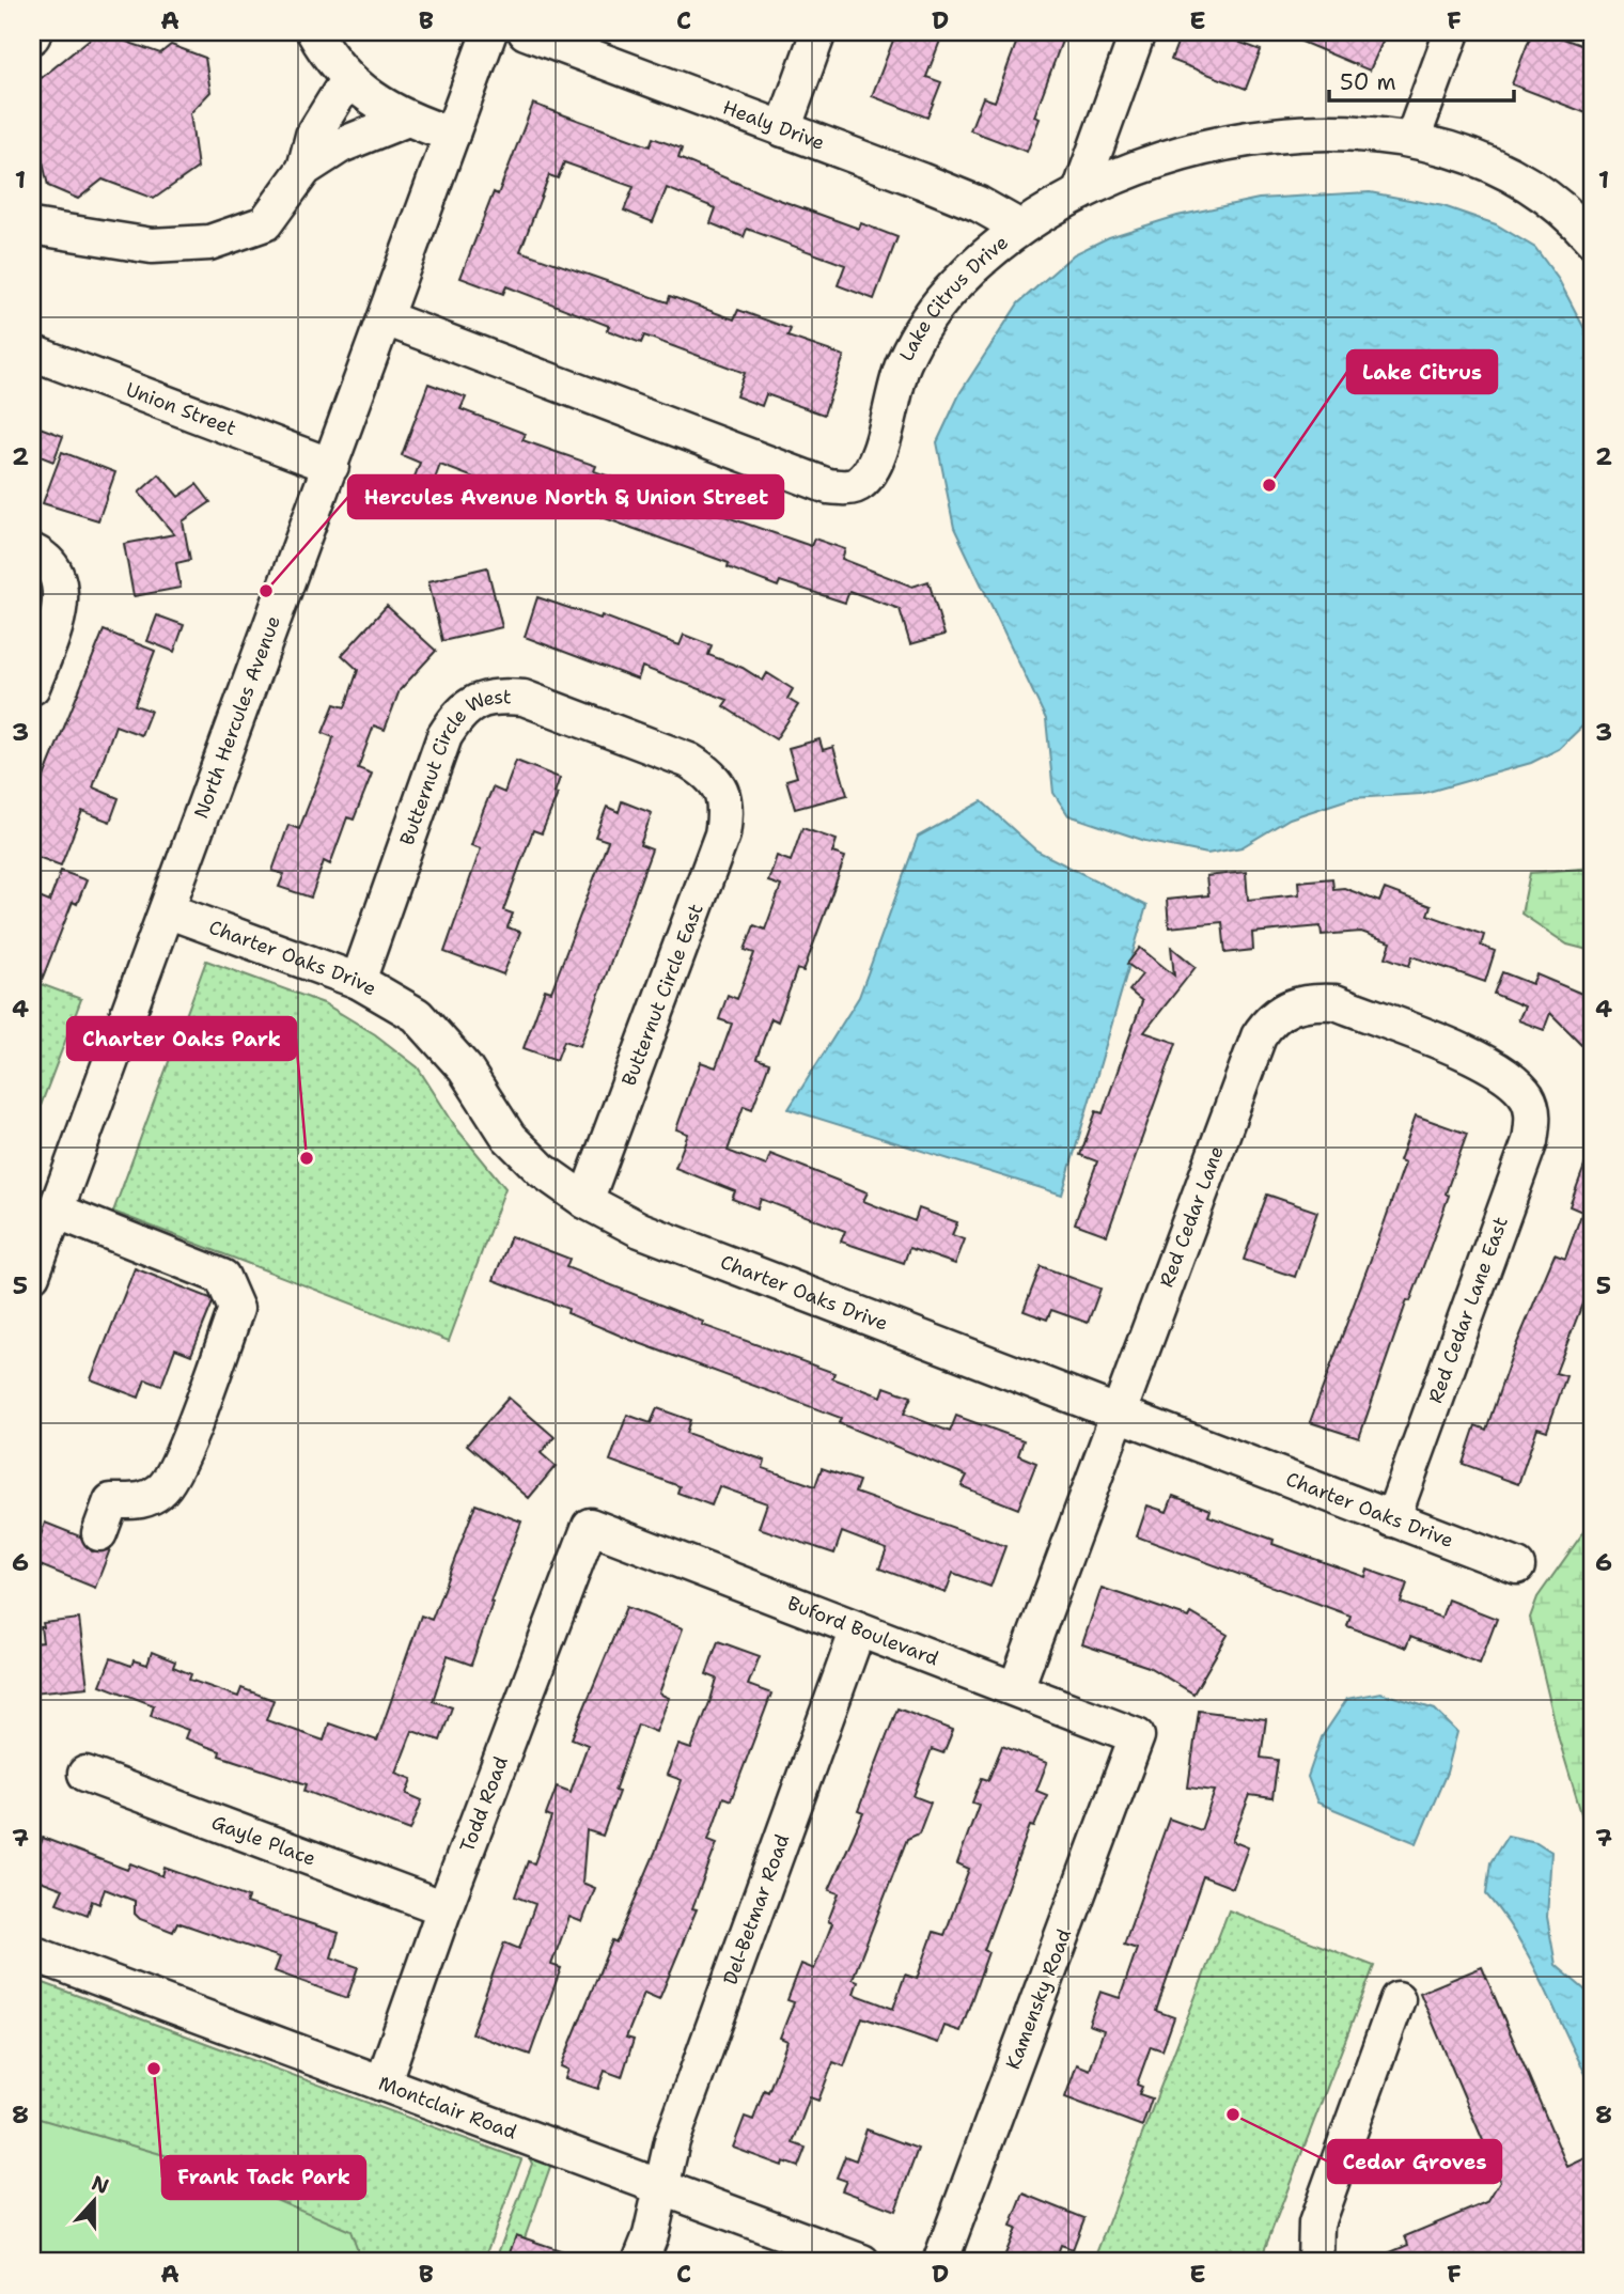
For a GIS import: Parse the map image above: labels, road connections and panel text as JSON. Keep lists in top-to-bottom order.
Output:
{
  "streets": {
    "street": [
      "Healy Drive",
      "Lake Citrus Drive",
      "Union Street",
      "North Hercules Avenue",
      "Butternut Circle West",
      "Charter Oaks Drive",
      "Butternut Circle East",
      "Red Cedar Lane",
      "Red Cedar Lane East",
      "Buford Boulevard",
      "Todd Road",
      "Gayle Place",
      "Del-Betmar Road",
      "Kamensky Road",
      "Montclair Road"
    ]
  },
  "crossings": [
    ["Healy Drive", "Lake Citrus Drive"],
    ["Lake Citrus Drive", "North Hercules Avenue"],
    ["Union Street", "North Hercules Avenue"],
    ["North Hercules Avenue", "Charter Oaks Drive"],
    ["Butternut Circle West", "Charter Oaks Drive"],
    ["Butternut Circle West", "Butternut Circle East"],
    ["Charter Oaks Drive", "Butternut Circle East"],
    ["Charter Oaks Drive", "Red Cedar Lane"],
    ["Charter Oaks Drive", "Red Cedar Lane East"],
    ["Red Cedar Lane", "Red Cedar Lane East"],
    ["Red Cedar Lane", "Buford Boulevard"],
    ["Buford Boulevard", "Todd Road"],
    ["Buford Boulevard", "Del-Betmar Road"],
    ["Buford Boulevard", "Kamensky Road"],
    ["Todd Road", "Gayle Place"],
    ["Todd Road", "Montclair Road"],
    ["Del-Betmar Road", "Montclair Road"]
  ],
  "places": [
    "Lake Citrus",
    "Hercules Avenue North & Union Street",
    "Charter Oaks Park",
    "Frank Tack Park",
    "Cedar Groves"
  ],
  "scale_bar": "50 m",
  "north": "top",
  "grid": {
    "columns": [
      "A",
      "B",
      "C",
      "D",
      "E",
      "F"
    ],
    "rows": [
      "1",
      "2",
      "3",
      "4",
      "5",
      "6",
      "7",
      "8"
    ]
  }
}
